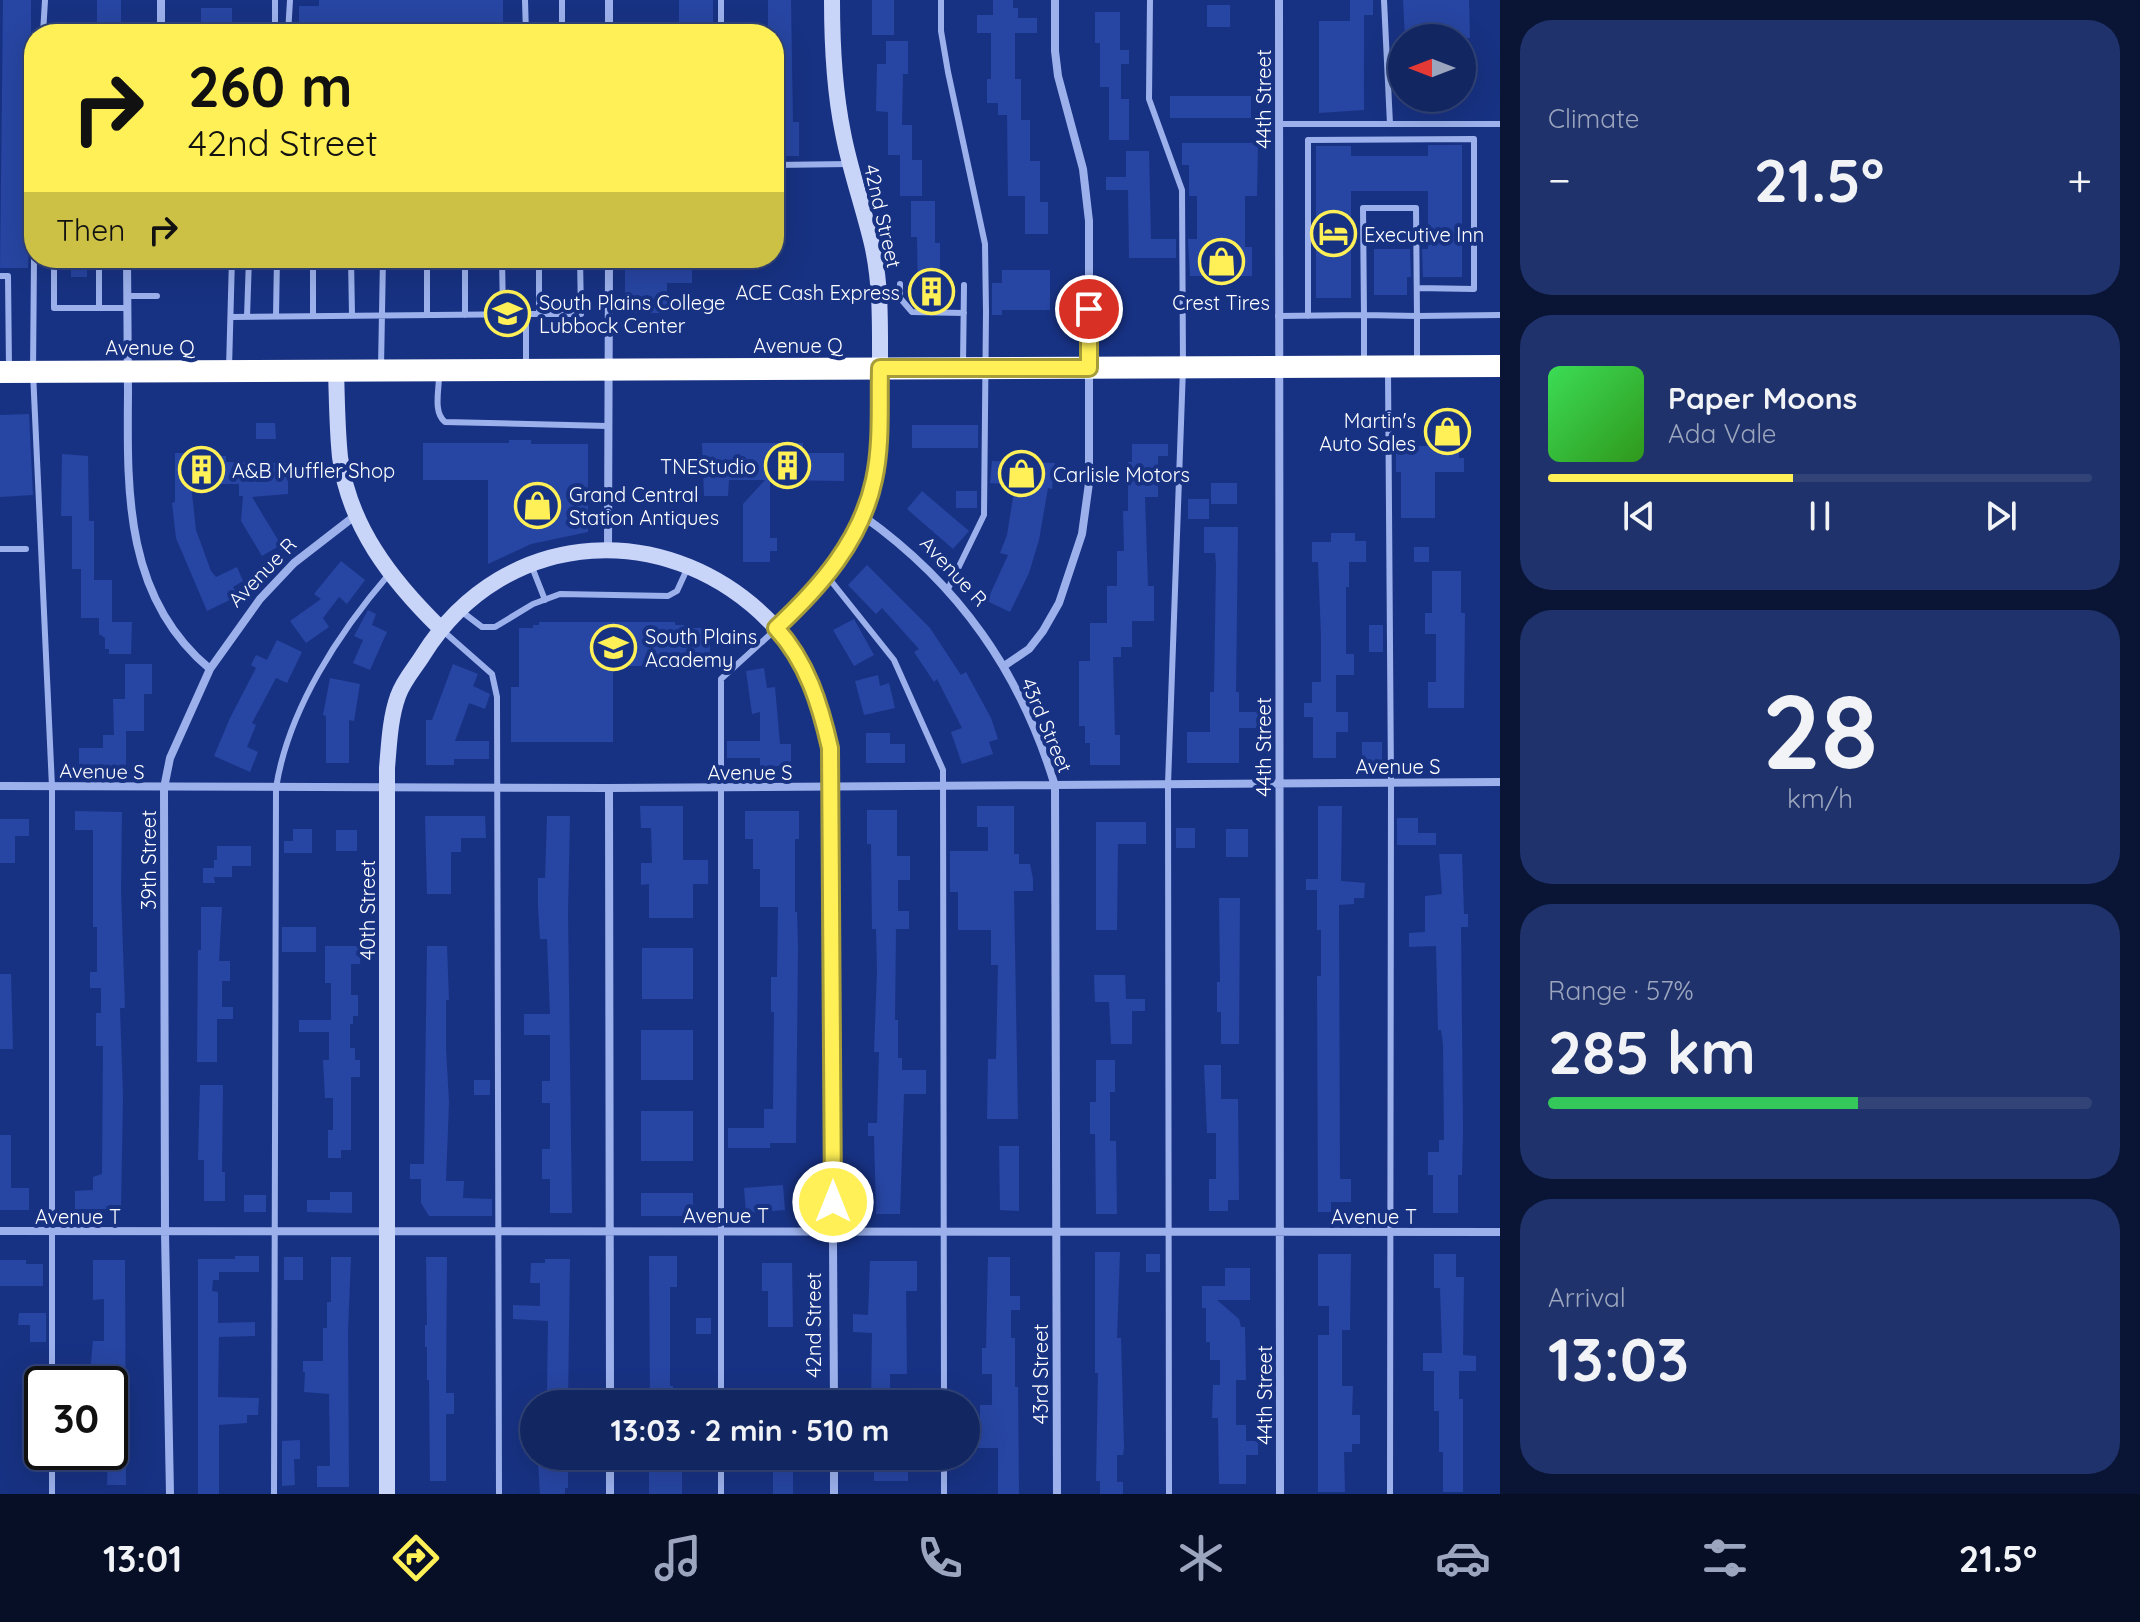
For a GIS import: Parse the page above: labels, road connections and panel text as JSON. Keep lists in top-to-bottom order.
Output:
{
  "streets": {
    "highway": ["Avenue Q"],
    "street": [
      "44th Street",
      "42nd Street",
      "Avenue R",
      "43rd Street",
      "Avenue S",
      "39th Street",
      "40th Street",
      "Avenue T"
    ]
  },
  "crossings": [
    ["44th Street", "Avenue Q"],
    ["44th Street", "Avenue S"],
    ["44th Street", "Avenue T"],
    ["42nd Street", "Avenue Q"],
    ["42nd Street", "Avenue R"],
    ["42nd Street", "Avenue S"],
    ["42nd Street", "Avenue T"],
    ["Avenue Q", "43rd Street"],
    ["Avenue R", "43rd Street"],
    ["Avenue R", "39th Street"],
    ["43rd Street", "Avenue S"],
    ["43rd Street", "Avenue T"],
    ["Avenue S", "39th Street"],
    ["Avenue S", "40th Street"],
    ["39th Street", "Avenue T"],
    ["40th Street", "Avenue T"]
  ],
  "places": {
    "hotel": ["Executive Inn"],
    "shop": [
      "Crest Tires",
      "Martin's Auto Sales",
      "Carlisle Motors",
      "Grand Central Station Antiques"
    ],
    "building": ["ACE Cash Express", "TNEStudio", "A&B Muffler Shop"],
    "school or university": ["South Plains College Lubbock Center", "South Plains Academy"]
  },
  "north": "left",
  "page": {
    "tile": [
      "Climate",
      ["28", "km/h"],
      ["Range · 57%", "285 km"],
      ["Arrival", "13:03"]
    ],
    "turn": ["260 m", "42nd Street"],
    "heat": ["−", "21.5°", "+"],
    "then": "Then",
    "song": ["Paper Moons", "Ada Vale"],
    "limit": "30",
    "trip": "13:03 · 2 min · 510 m",
    "tabs": ["13:01", "21.5°"]
  }
}
